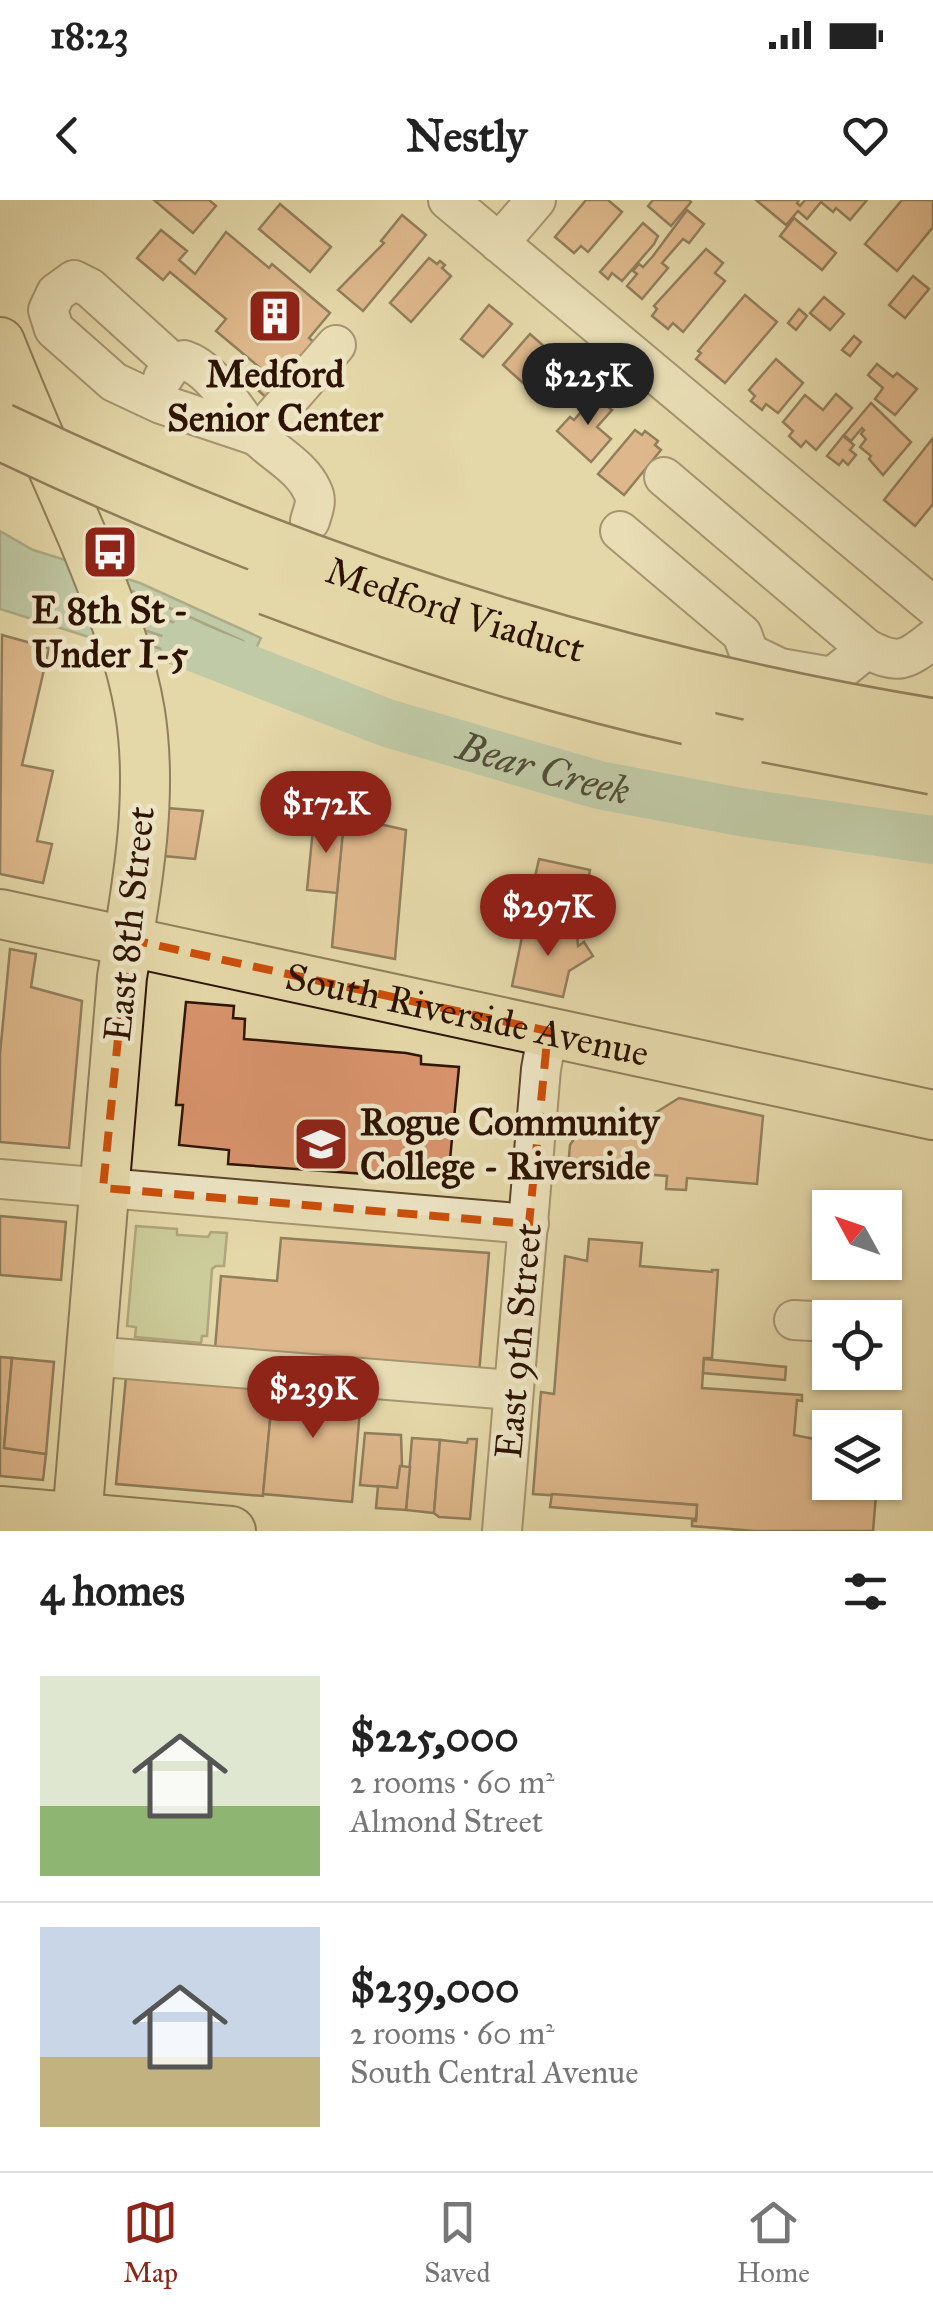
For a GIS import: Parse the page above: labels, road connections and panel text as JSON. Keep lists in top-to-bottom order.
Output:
{
  "streets": {
    "highway": ["Medford Viaduct"],
    "main road": ["East 8th Street", "South Riverside Avenue"],
    "street": ["East 9th Street"]
  },
  "crossings": [
    ["East 8th Street", "South Riverside Avenue"],
    ["South Riverside Avenue", "East 9th Street"]
  ],
  "water": ["Bear Creek"],
  "places": {
    "building": ["Medford Senior Center"],
    "bus stop": ["E 8th St - Under I-5"],
    "school or university": ["Rogue Community College - Riverside"]
  },
  "north": "top left",
  "page": {
    "status": "18:23",
    "header": "Nestly",
    "price": [
      "$225K",
      "$172K",
      "$297K",
      "$239K"
    ],
    "heading": "4 homes",
    "list": [
      {
        "name": "$225,000",
        "note": "2 rooms · 60 m² · Almond Street"
      },
      {
        "name": "$239,000",
        "note": "2 rooms · 60 m² · South Central Avenue"
      }
    ],
    "tabs": ["Map", "Saved", "Home"]
  }
}
